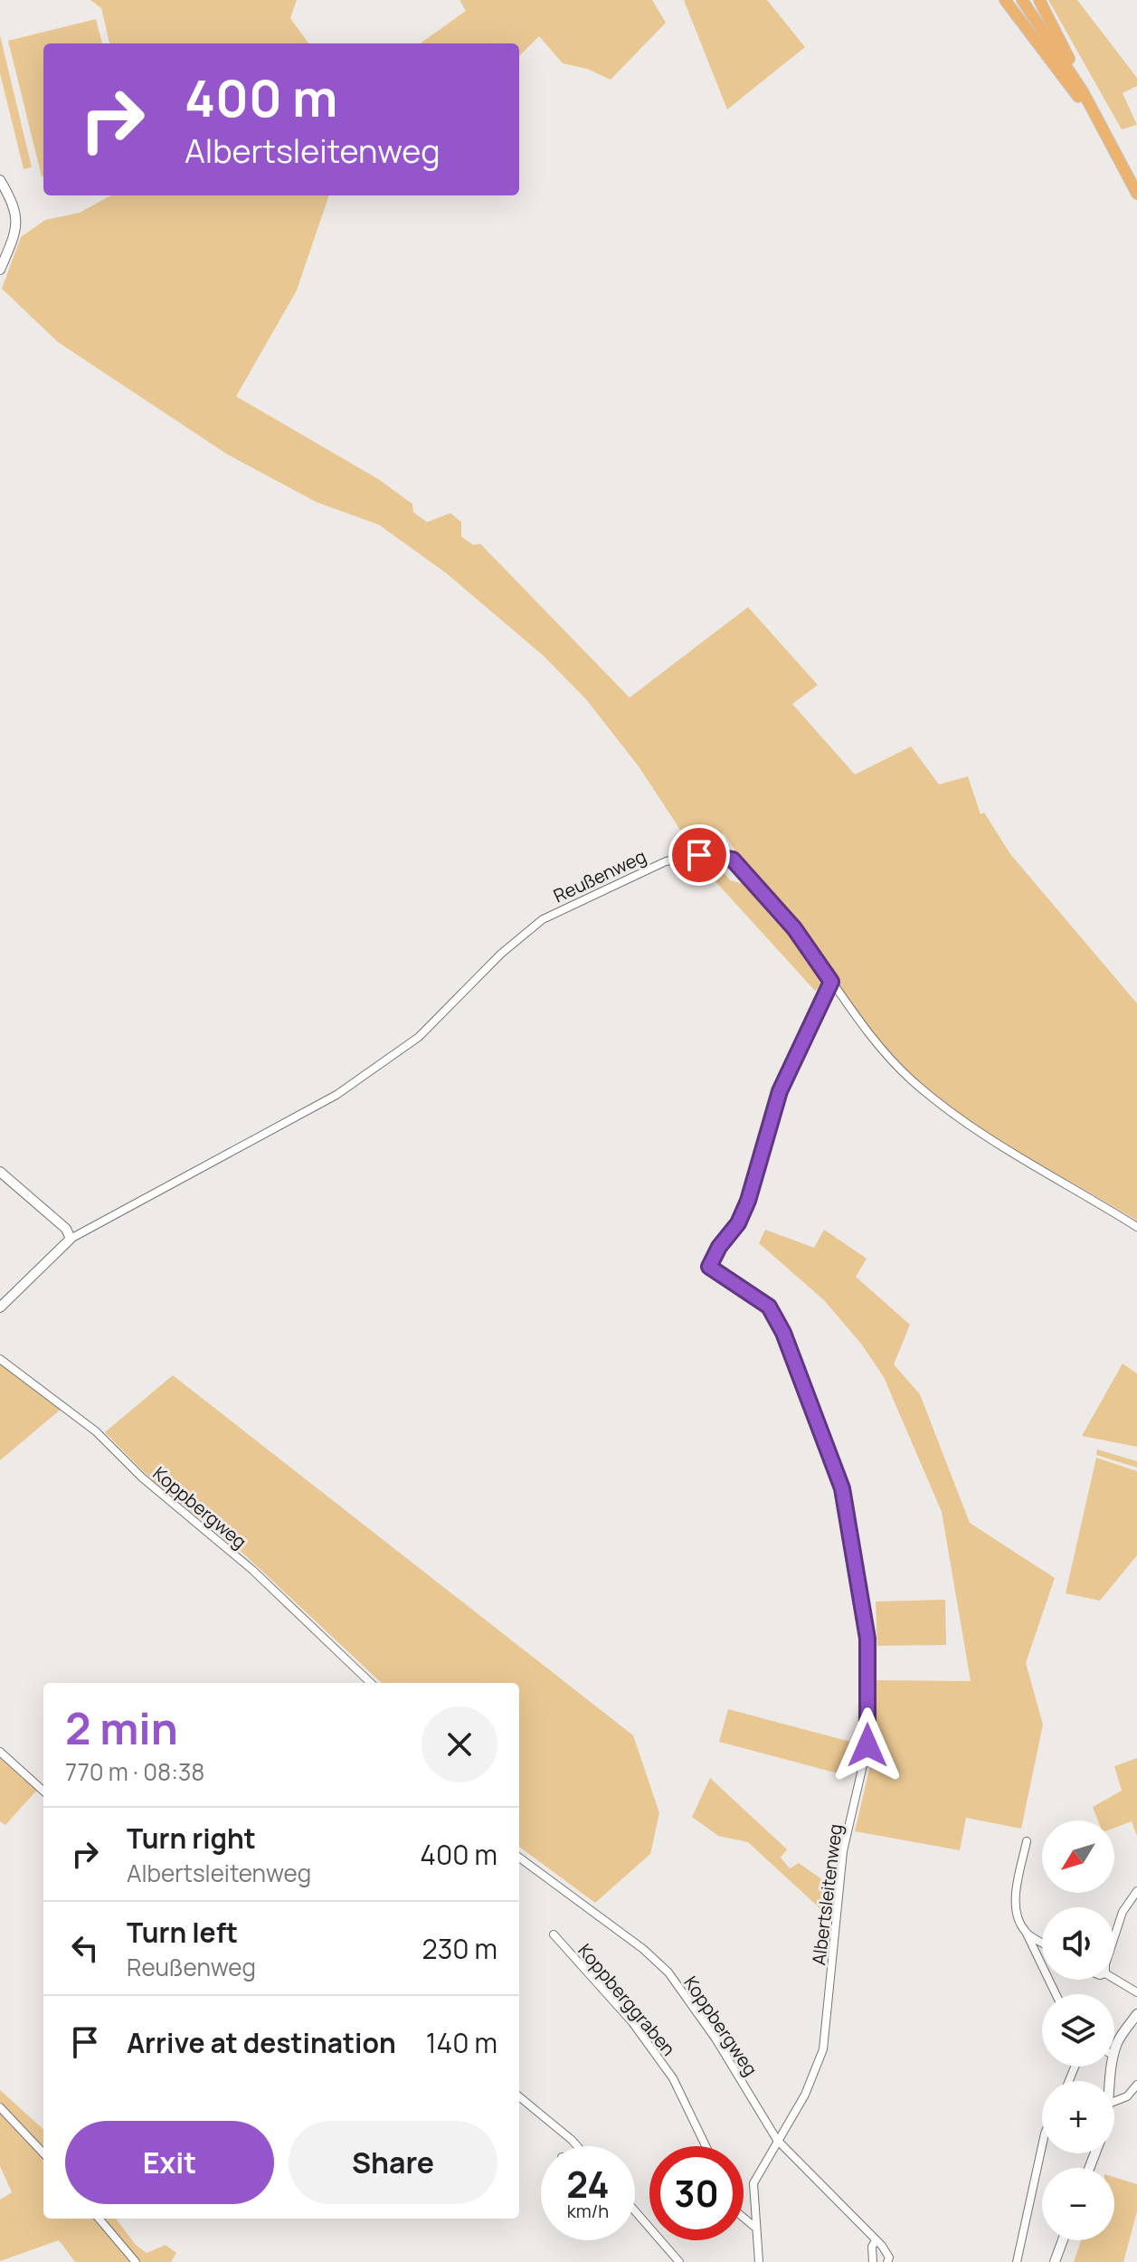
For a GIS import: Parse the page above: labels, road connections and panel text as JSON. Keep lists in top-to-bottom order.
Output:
{
  "streets": {
    "street": [
      "Reußenweg",
      "Koppbergweg",
      "Albertsleitenweg",
      "Koppberggraben"
    ]
  },
  "crossings": [
    ["Reußenweg", "Albertsleitenweg"],
    ["Koppbergweg", "Albertsleitenweg"]
  ],
  "north": "bottom left",
  "page": {
    "turn": ["400 m", "Albertsleitenweg"],
    "heading": ["2 min", "770 m · 08:38"],
    "list": [
      {
        "name": "Turn right",
        "note": "Albertsleitenweg",
        "value": "400 m"
      },
      {
        "name": "Turn left",
        "note": "Reußenweg",
        "value": "230 m"
      },
      {
        "name": "Arrive at destination",
        "value": "140 m"
      }
    ],
    "map_buttons": ["+", "−"],
    "buttons": ["Exit", "Share"],
    "speed": "24 km/h",
    "limit": "30"
  }
}
